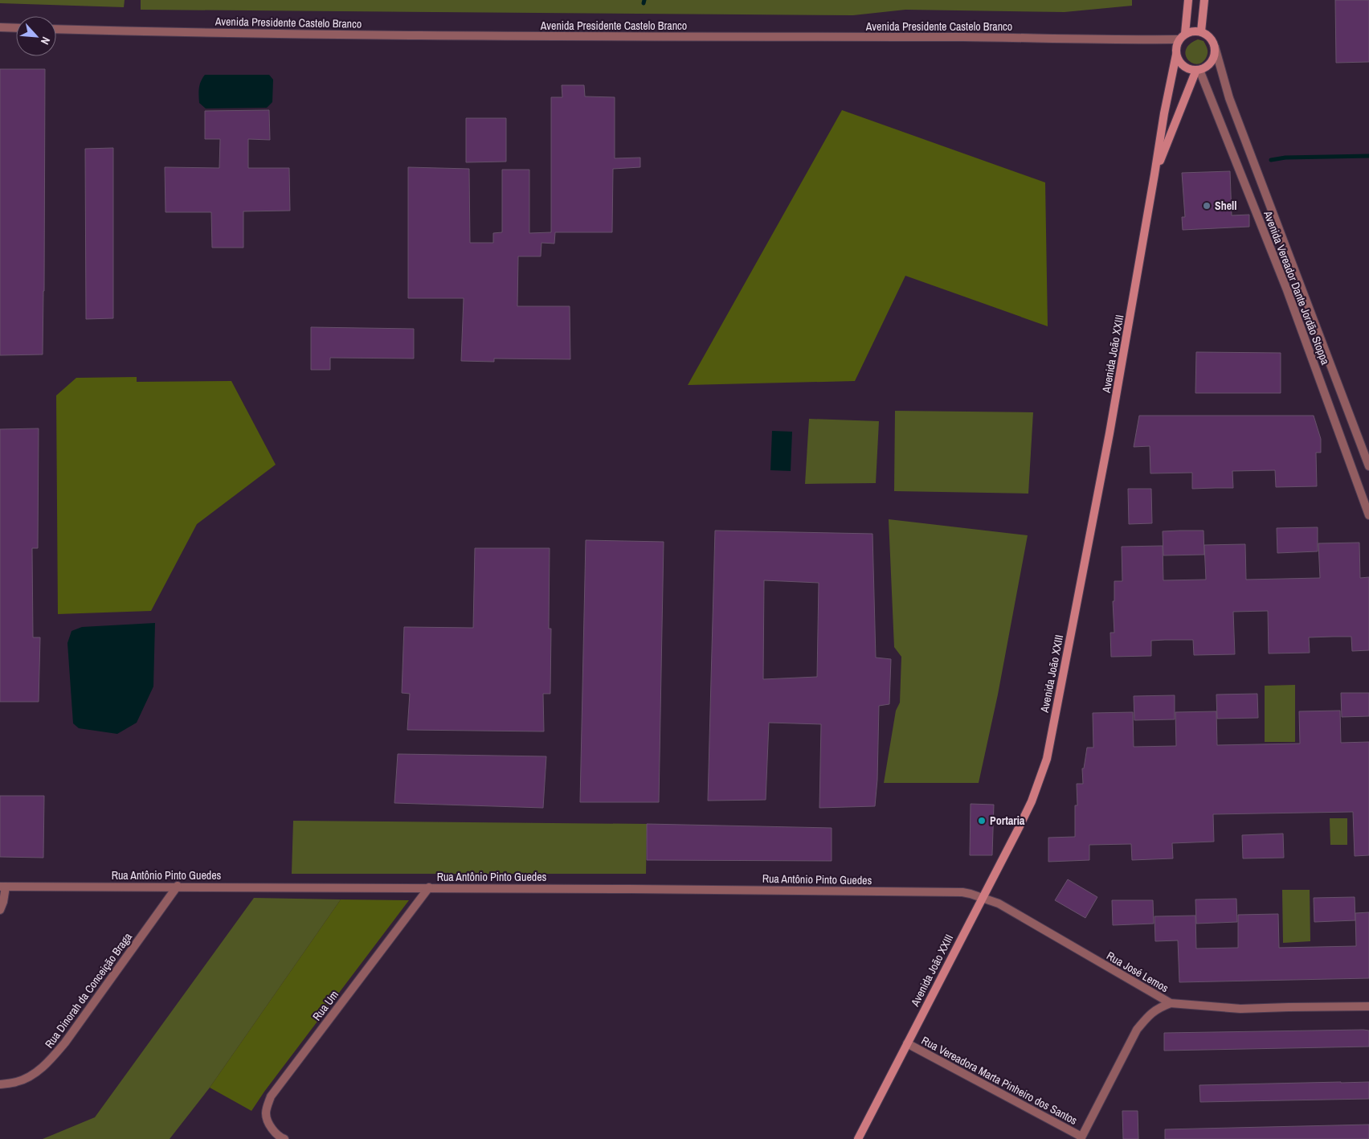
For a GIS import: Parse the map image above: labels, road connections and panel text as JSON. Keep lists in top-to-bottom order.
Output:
{
  "streets": {
    "main road": ["Avenida João XXIII"],
    "street": [
      "Avenida Presidente Castelo Branco",
      "Avenida Vereador Dante Jordão Stoppa",
      "Rua Antônio Pinto Guedes",
      "Rua José Lemos",
      "Rua Dinorah da Conceição Braga",
      "Rua Um",
      "Rua Vereadora Marta Pinheiro dos Santos"
    ]
  },
  "crossings": [
    ["Avenida Presidente Castelo Branco", "Avenida Vereador Dante Jordão Stoppa"],
    ["Avenida Presidente Castelo Branco", "Avenida João XXIII"],
    ["Avenida Vereador Dante Jordão Stoppa", "Avenida João XXIII"],
    ["Avenida João XXIII", "Rua Antônio Pinto Guedes"],
    ["Avenida João XXIII", "Rua José Lemos"],
    ["Avenida João XXIII", "Rua Vereadora Marta Pinheiro dos Santos"],
    ["Rua Antônio Pinto Guedes", "Rua José Lemos"],
    ["Rua Antônio Pinto Guedes", "Rua Dinorah da Conceição Braga"],
    ["Rua Antônio Pinto Guedes", "Rua Um"]
  ],
  "places": ["Shell", "Portaria"],
  "north": "bottom right"
}
